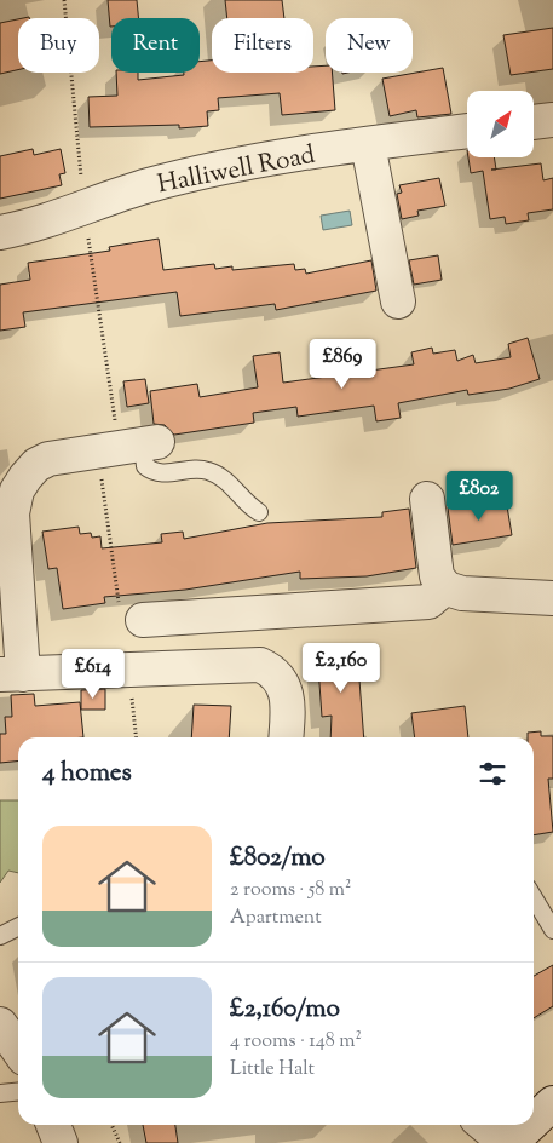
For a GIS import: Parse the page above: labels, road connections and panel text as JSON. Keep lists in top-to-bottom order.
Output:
{
  "streets": {
    "street": ["Halliwell Road"]
  },
  "north": "top right",
  "page": {
    "chip": [
      "Buy",
      "Rent",
      "Filters",
      "New"
    ],
    "price": [
      "£869",
      "£802",
      "£2,160",
      "£614"
    ],
    "heading": "4 homes",
    "list": [
      {
        "name": "£802/mo",
        "note": "2 rooms · 58 m² · Apartment"
      },
      {
        "name": "£2,160/mo",
        "note": "4 rooms · 148 m² · Little Halt"
      }
    ]
  }
}
